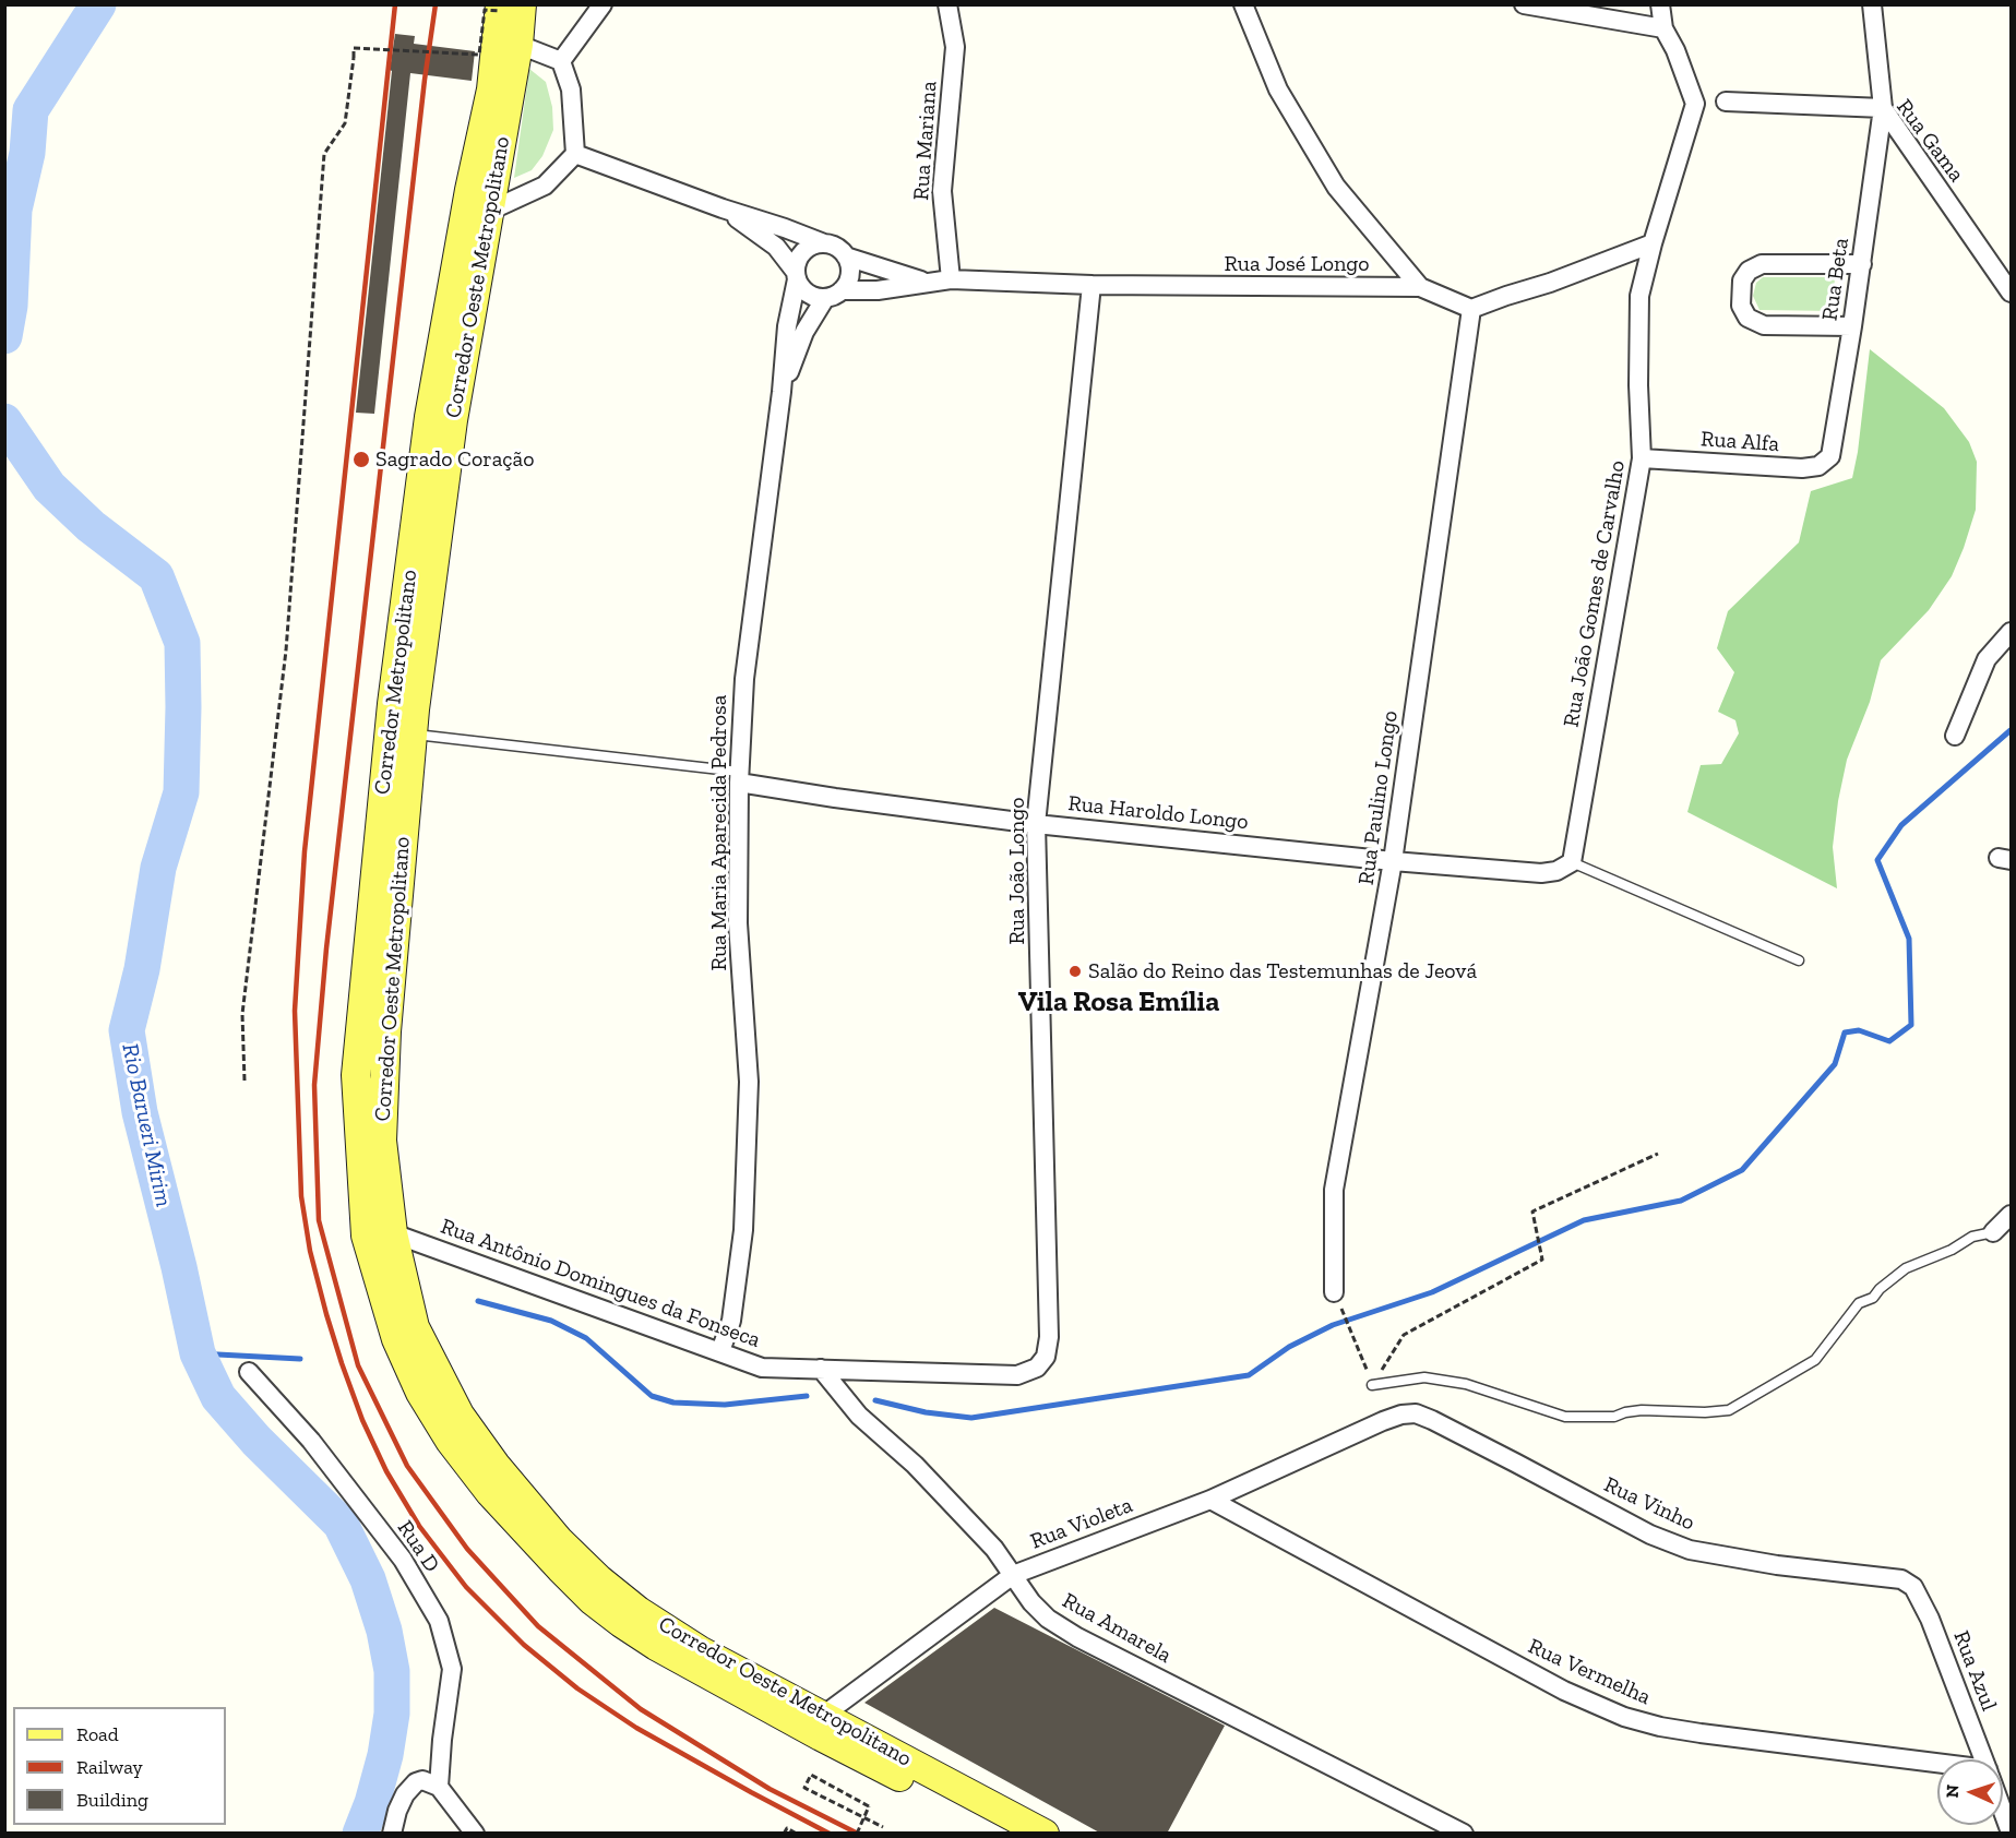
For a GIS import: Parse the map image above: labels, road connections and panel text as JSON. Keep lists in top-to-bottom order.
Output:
{
  "streets": {
    "main road": ["Corredor Oeste Metropolitano", "Corredor Metropolitano"],
    "street": [
      "Rua Mariana",
      "Rua Gama",
      "Rua José Longo",
      "Rua Beta",
      "Rua Alfa",
      "Rua João Gomes de Carvalho",
      "Rua Paulino Longo",
      "Rua Haroldo Longo",
      "Rua Maria Aparecida Pedrosa",
      "Rua João Longo",
      "Rua Antônio Domingues da Fonseca",
      "Rua Vinho",
      "Rua Violeta",
      "Rua D",
      "Rua Amarela",
      "Rua Azul",
      "Rua Vermelha"
    ]
  },
  "crossings": [
    ["Rua Mariana", "Rua José Longo"],
    ["Rua Gama", "Rua Beta"],
    ["Rua José Longo", "Rua Paulino Longo"],
    ["Rua José Longo", "Rua Maria Aparecida Pedrosa"],
    ["Rua José Longo", "Rua João Longo"],
    ["Corredor Oeste Metropolitano", "Corredor Metropolitano"],
    ["Corredor Oeste Metropolitano", "Rua Antônio Domingues da Fonseca"],
    ["Corredor Oeste Metropolitano", "Rua Violeta"],
    ["Rua Beta", "Rua Alfa"],
    ["Rua Alfa", "Rua João Gomes de Carvalho"],
    ["Rua João Gomes de Carvalho", "Rua Haroldo Longo"],
    ["Rua Paulino Longo", "Rua Haroldo Longo"],
    ["Rua Haroldo Longo", "Rua Maria Aparecida Pedrosa"],
    ["Rua Haroldo Longo", "Rua João Longo"],
    ["Rua Maria Aparecida Pedrosa", "Rua Antônio Domingues da Fonseca"],
    ["Rua João Longo", "Rua Antônio Domingues da Fonseca"],
    ["Rua Antônio Domingues da Fonseca", "Rua Amarela"],
    ["Rua Vinho", "Rua Violeta"],
    ["Rua Vinho", "Rua Azul"],
    ["Rua Violeta", "Rua Amarela"],
    ["Rua Violeta", "Rua Vermelha"]
  ],
  "districts": ["Vila Rosa Emília"],
  "water": ["Rio Barueri Mirim"],
  "places": ["Sagrado Coração", "Salão do Reino das Testemunhas de Jeová"],
  "legend": ["Road", "Railway", "Building"],
  "north": "left"
}
